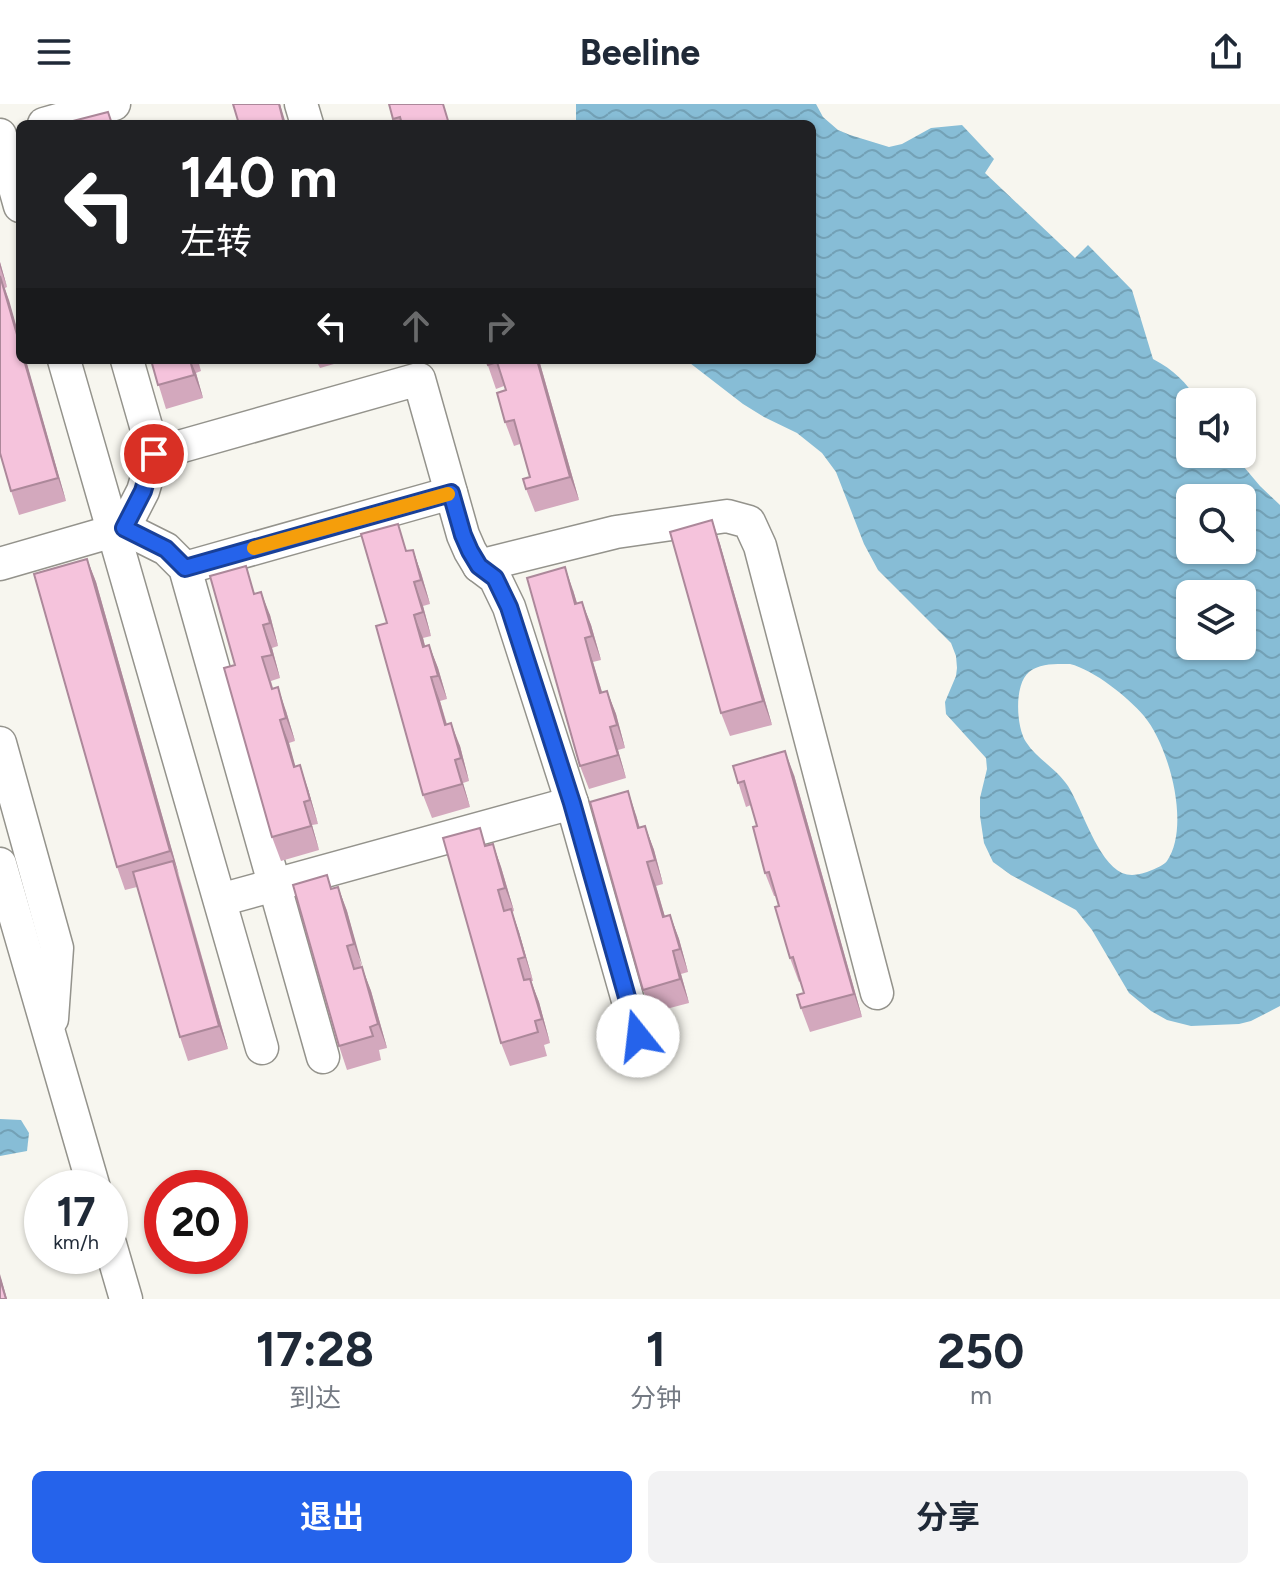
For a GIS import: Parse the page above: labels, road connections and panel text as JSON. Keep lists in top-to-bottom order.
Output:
{
  "page": {
    "header": "Beeline",
    "turn": ["140 m", "左转"],
    "speed": "17 km/h",
    "limit": "20",
    "eta": [
      "17:28",
      "到达",
      "1",
      "分钟",
      "250",
      "m"
    ],
    "buttons": ["退出", "分享"]
  }
}
